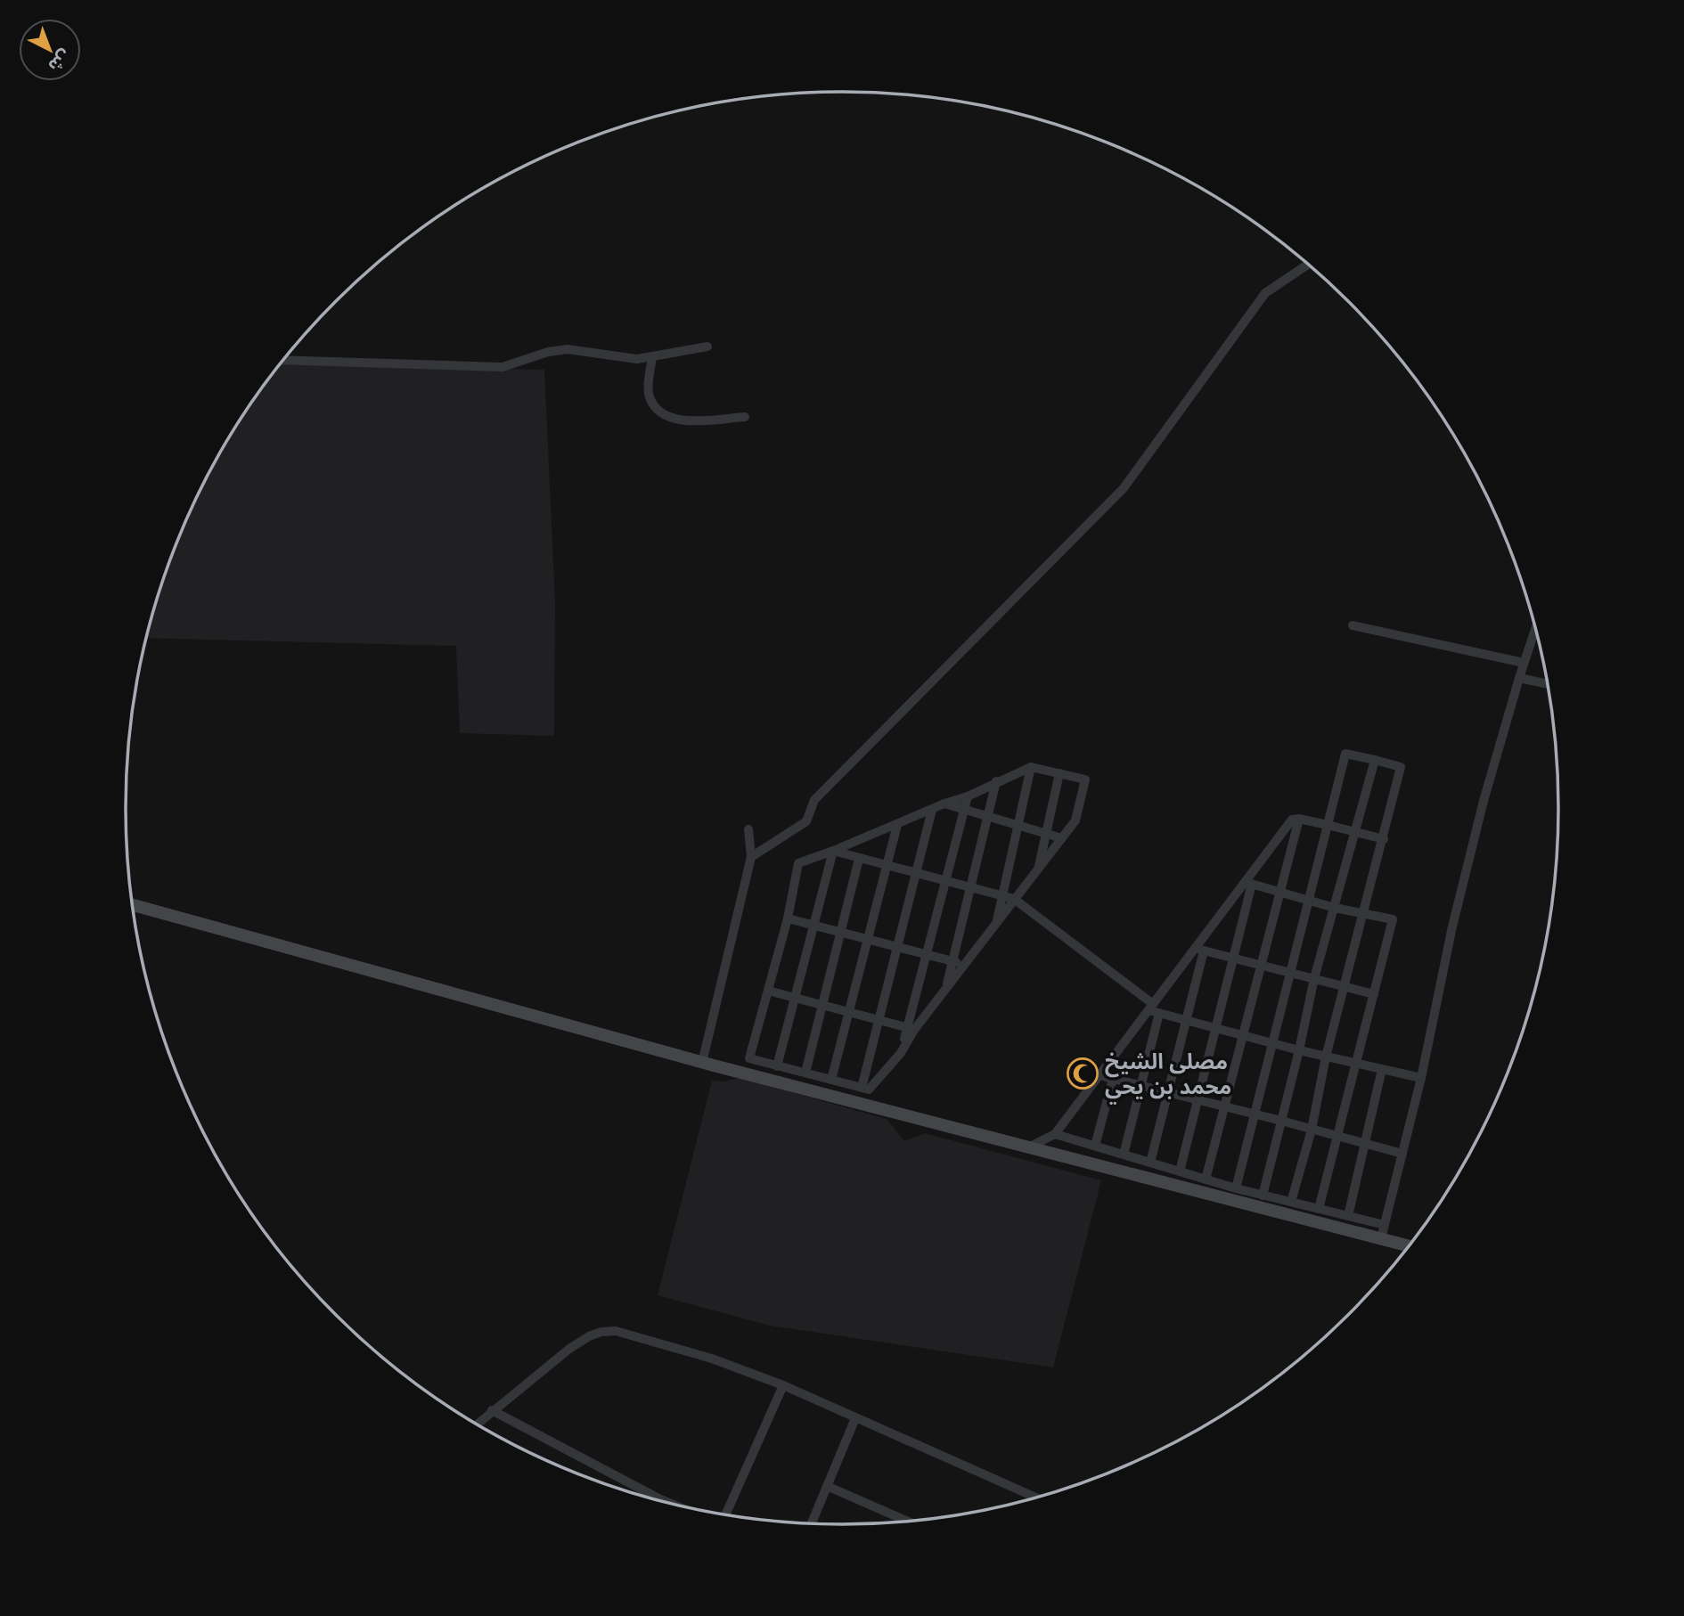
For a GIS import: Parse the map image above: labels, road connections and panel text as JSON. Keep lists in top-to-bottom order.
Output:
{
  "places": {
    "mosque": ["مصلى الشيخ محمد بن يحي"]
  },
  "north": "bottom right"
}
